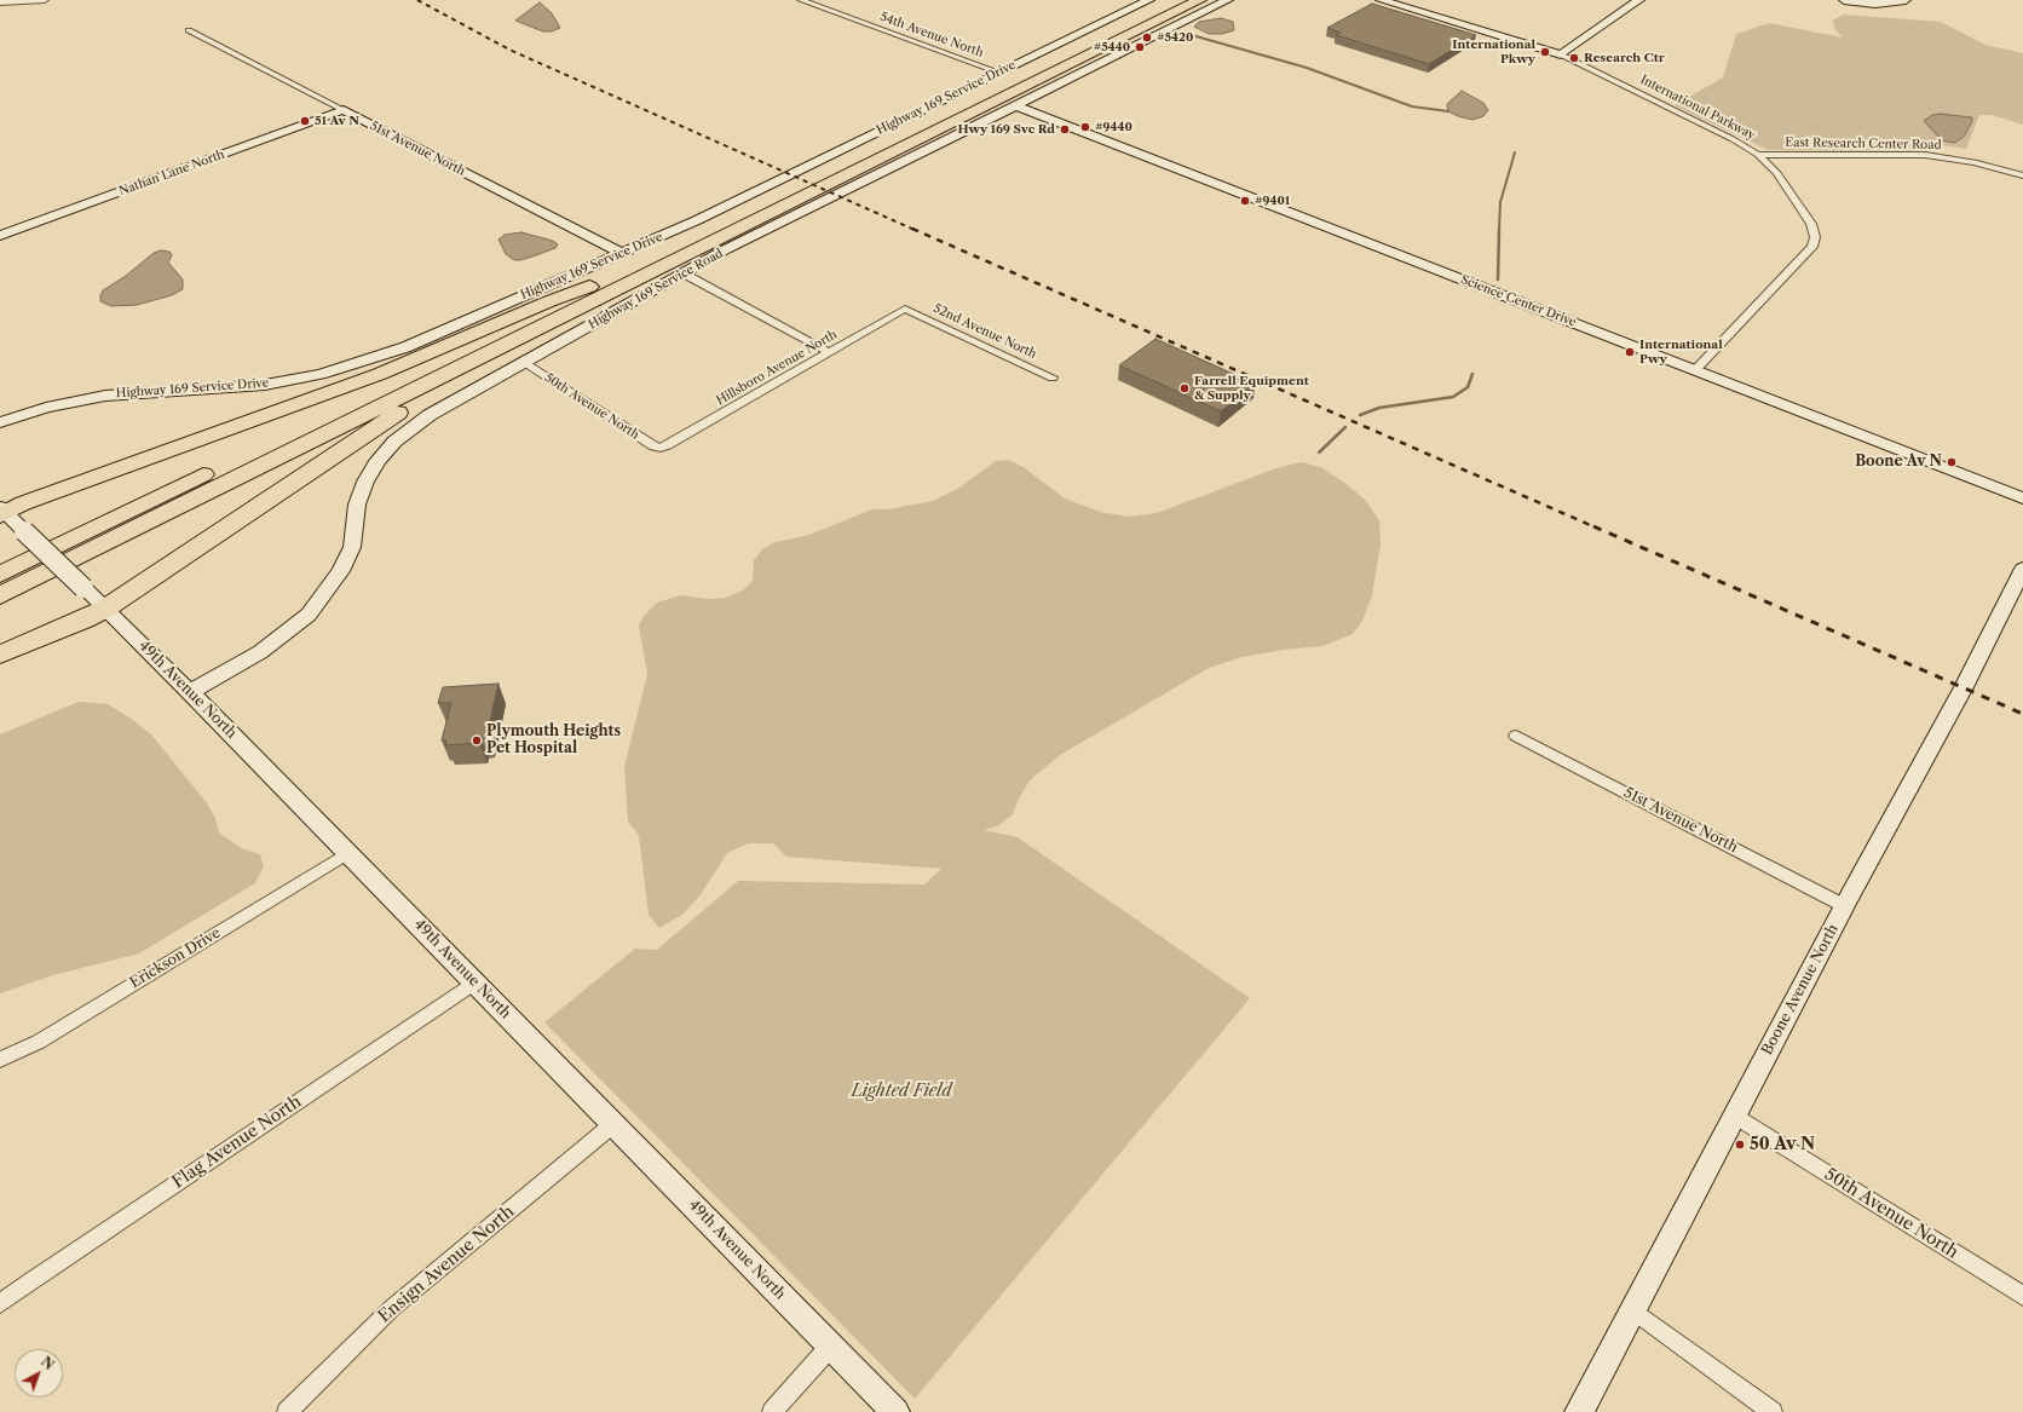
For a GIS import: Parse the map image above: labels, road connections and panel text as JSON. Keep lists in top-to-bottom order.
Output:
{
  "streets": {
    "street": [
      "54th Avenue North",
      "Highway 169 Service Drive",
      "International Parkway",
      "East Research Center Road",
      "51st Avenue North",
      "Nathan Lane North",
      "Highway 169 Service Road",
      "Science Center Drive",
      "52nd Avenue North",
      "Hillsboro Avenue North",
      "50th Avenue North",
      "49th Avenue North",
      "Erickson Drive",
      "Boone Avenue North",
      "Flag Avenue North",
      "Ensign Avenue North"
    ]
  },
  "crossings": [
    ["54th Avenue North", "Highway 169 Service Drive"],
    ["Highway 169 Service Drive", "51st Avenue North"],
    ["International Parkway", "East Research Center Road"],
    ["International Parkway", "Science Center Drive"],
    ["51st Avenue North", "Nathan Lane North"],
    ["51st Avenue North", "Boone Avenue North"],
    ["Highway 169 Service Road", "Science Center Drive"],
    ["Highway 169 Service Road", "50th Avenue North"],
    ["Highway 169 Service Road", "49th Avenue North"],
    ["52nd Avenue North", "Hillsboro Avenue North"],
    ["Hillsboro Avenue North", "50th Avenue North"],
    ["50th Avenue North", "Boone Avenue North"],
    ["49th Avenue North", "Erickson Drive"],
    ["49th Avenue North", "Flag Avenue North"],
    ["49th Avenue North", "Ensign Avenue North"]
  ],
  "parks": ["Lighted Field"],
  "places": [
    "#5420",
    "#5440",
    "International Pkwy",
    "Research Ctr",
    "51 Av N",
    "#9440",
    "Hwy 169 Svc Rd",
    "#9401",
    "International Pwy",
    "Farrell Equipment & Supply",
    "Boone Av N",
    "Plymouth Heights Pet Hospital",
    "50 Av N"
  ],
  "north": "top right"
}
